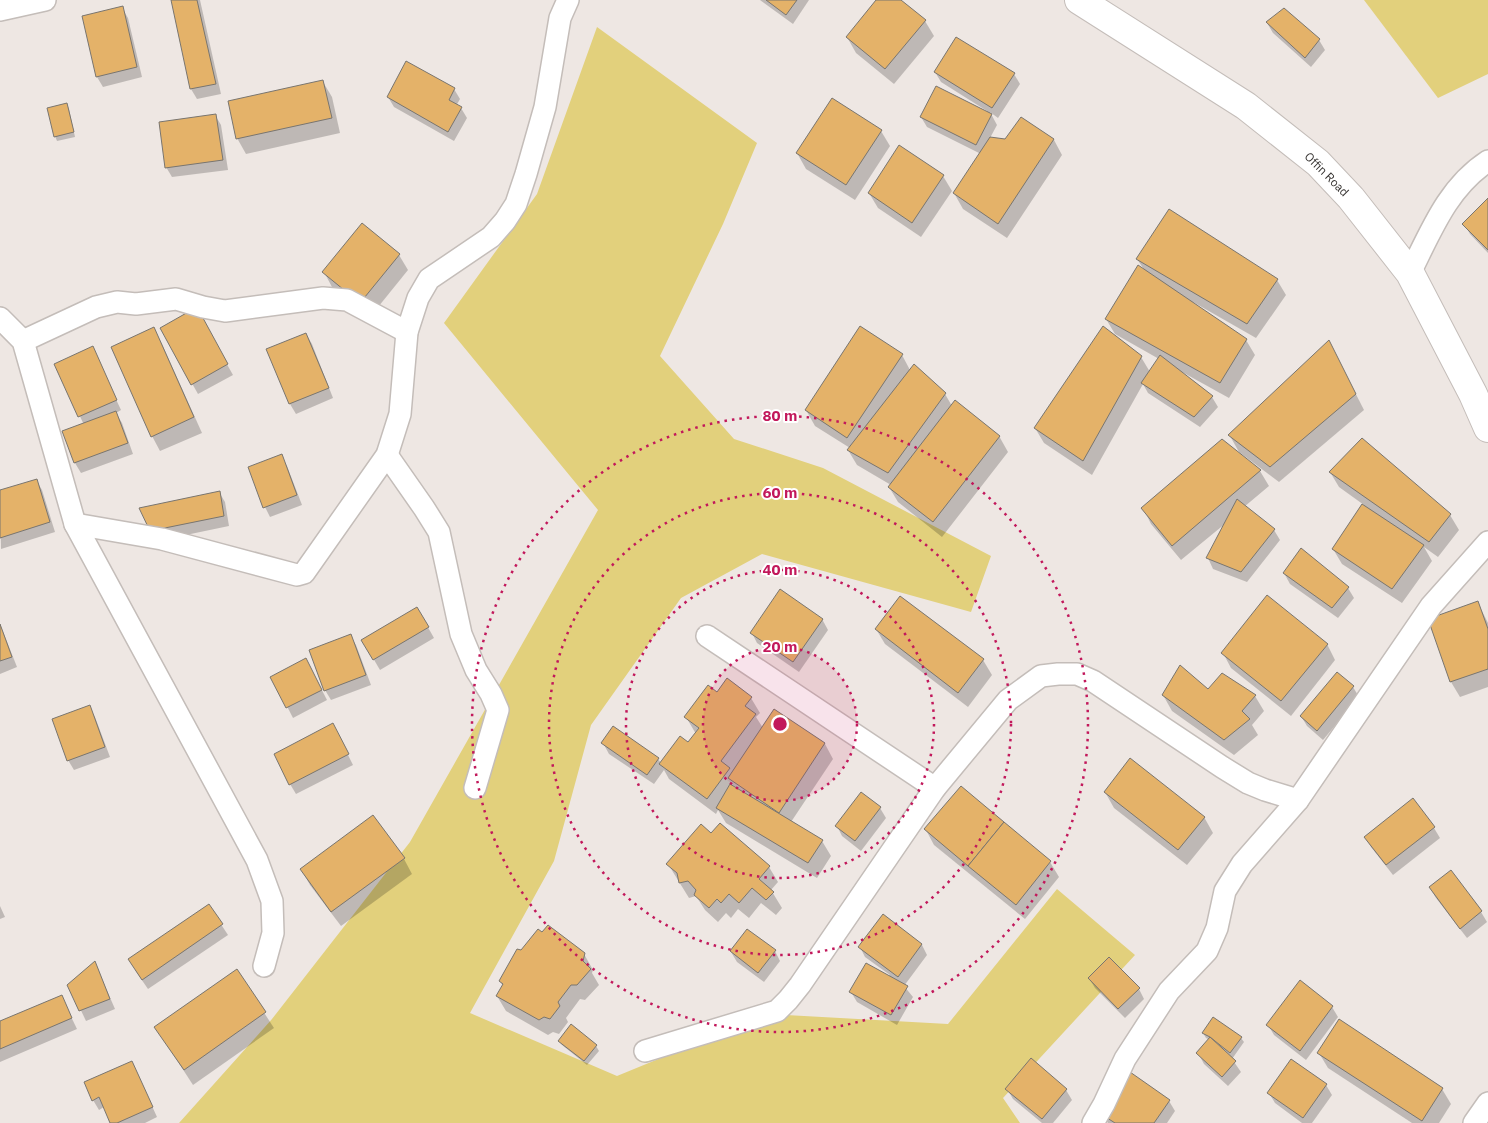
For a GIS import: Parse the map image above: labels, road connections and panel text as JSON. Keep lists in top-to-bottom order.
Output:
{
  "streets": {
    "street": ["Offin Road"]
  },
  "rings": [
    "80 m",
    "60 m",
    "40 m",
    "20 m"
  ]
}
